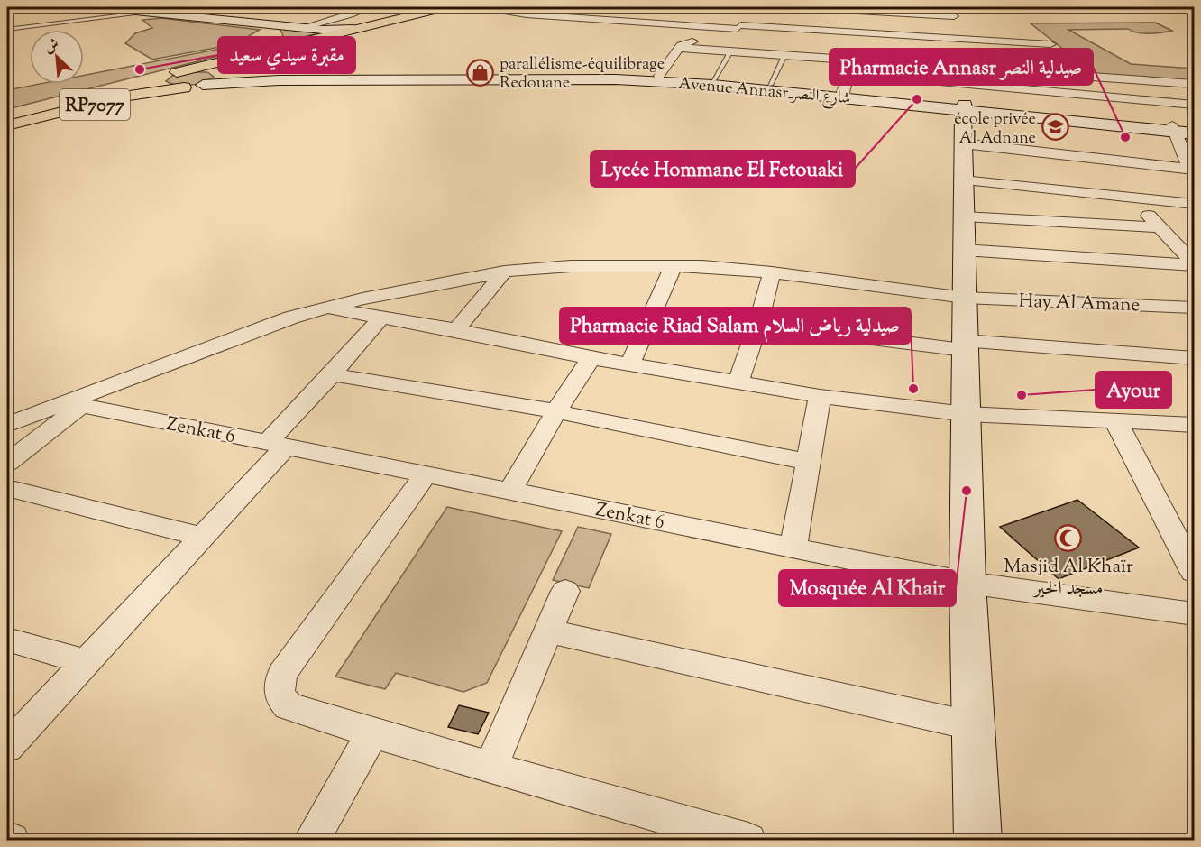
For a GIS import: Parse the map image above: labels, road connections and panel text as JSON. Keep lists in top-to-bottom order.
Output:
{
  "streets": {
    "main road": ["Avenue Annasr شارع النصر", "RP7077"],
    "street": ["Hay Al Amane", "Zenkat 6"]
  },
  "crossings": [
    ["Avenue Annasr شارع النصر", "RP7077"],
    ["Hay Al Amane", "Zenkat 6"]
  ],
  "places": {
    "other": [
      "مقبرة سيدي سعيد",
      "Lycée Hommane El Fetouaki",
      "Pharmacie Annasr صيدلية النصر",
      "Pharmacie Riad Salam صيدلية رياض السلام",
      "Ayour",
      "Mosquée Al Khair"
    ],
    "shop": ["parallélisme-équilibrage Redouane"],
    "school or university": ["école privée Al Adnane"],
    "mosque": ["Masjid Al Khaïr مسجد الخير"]
  },
  "north": "top left"
}
